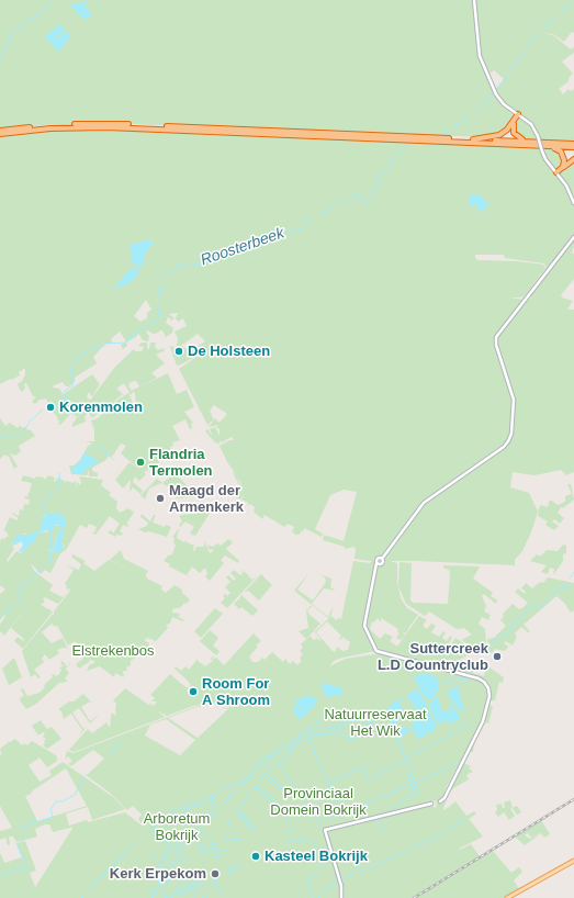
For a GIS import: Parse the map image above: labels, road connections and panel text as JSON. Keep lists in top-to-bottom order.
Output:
{
  "water": ["Roosterbeek"],
  "parks": [
    "Elstrekenbos",
    "Natuurreservaat Het Wik",
    "Provinciaal Domein Bokrijk",
    "Arboretum Bokrijk"
  ],
  "places": [
    "De Holsteen",
    "Korenmolen",
    "Flandria Termolen",
    "Maagd der Armenkerk",
    "Suttercreek L.D Countryclub",
    "Room For A Shroom",
    "Kasteel Bokrijk",
    "Kerk Erpekom"
  ]
}
